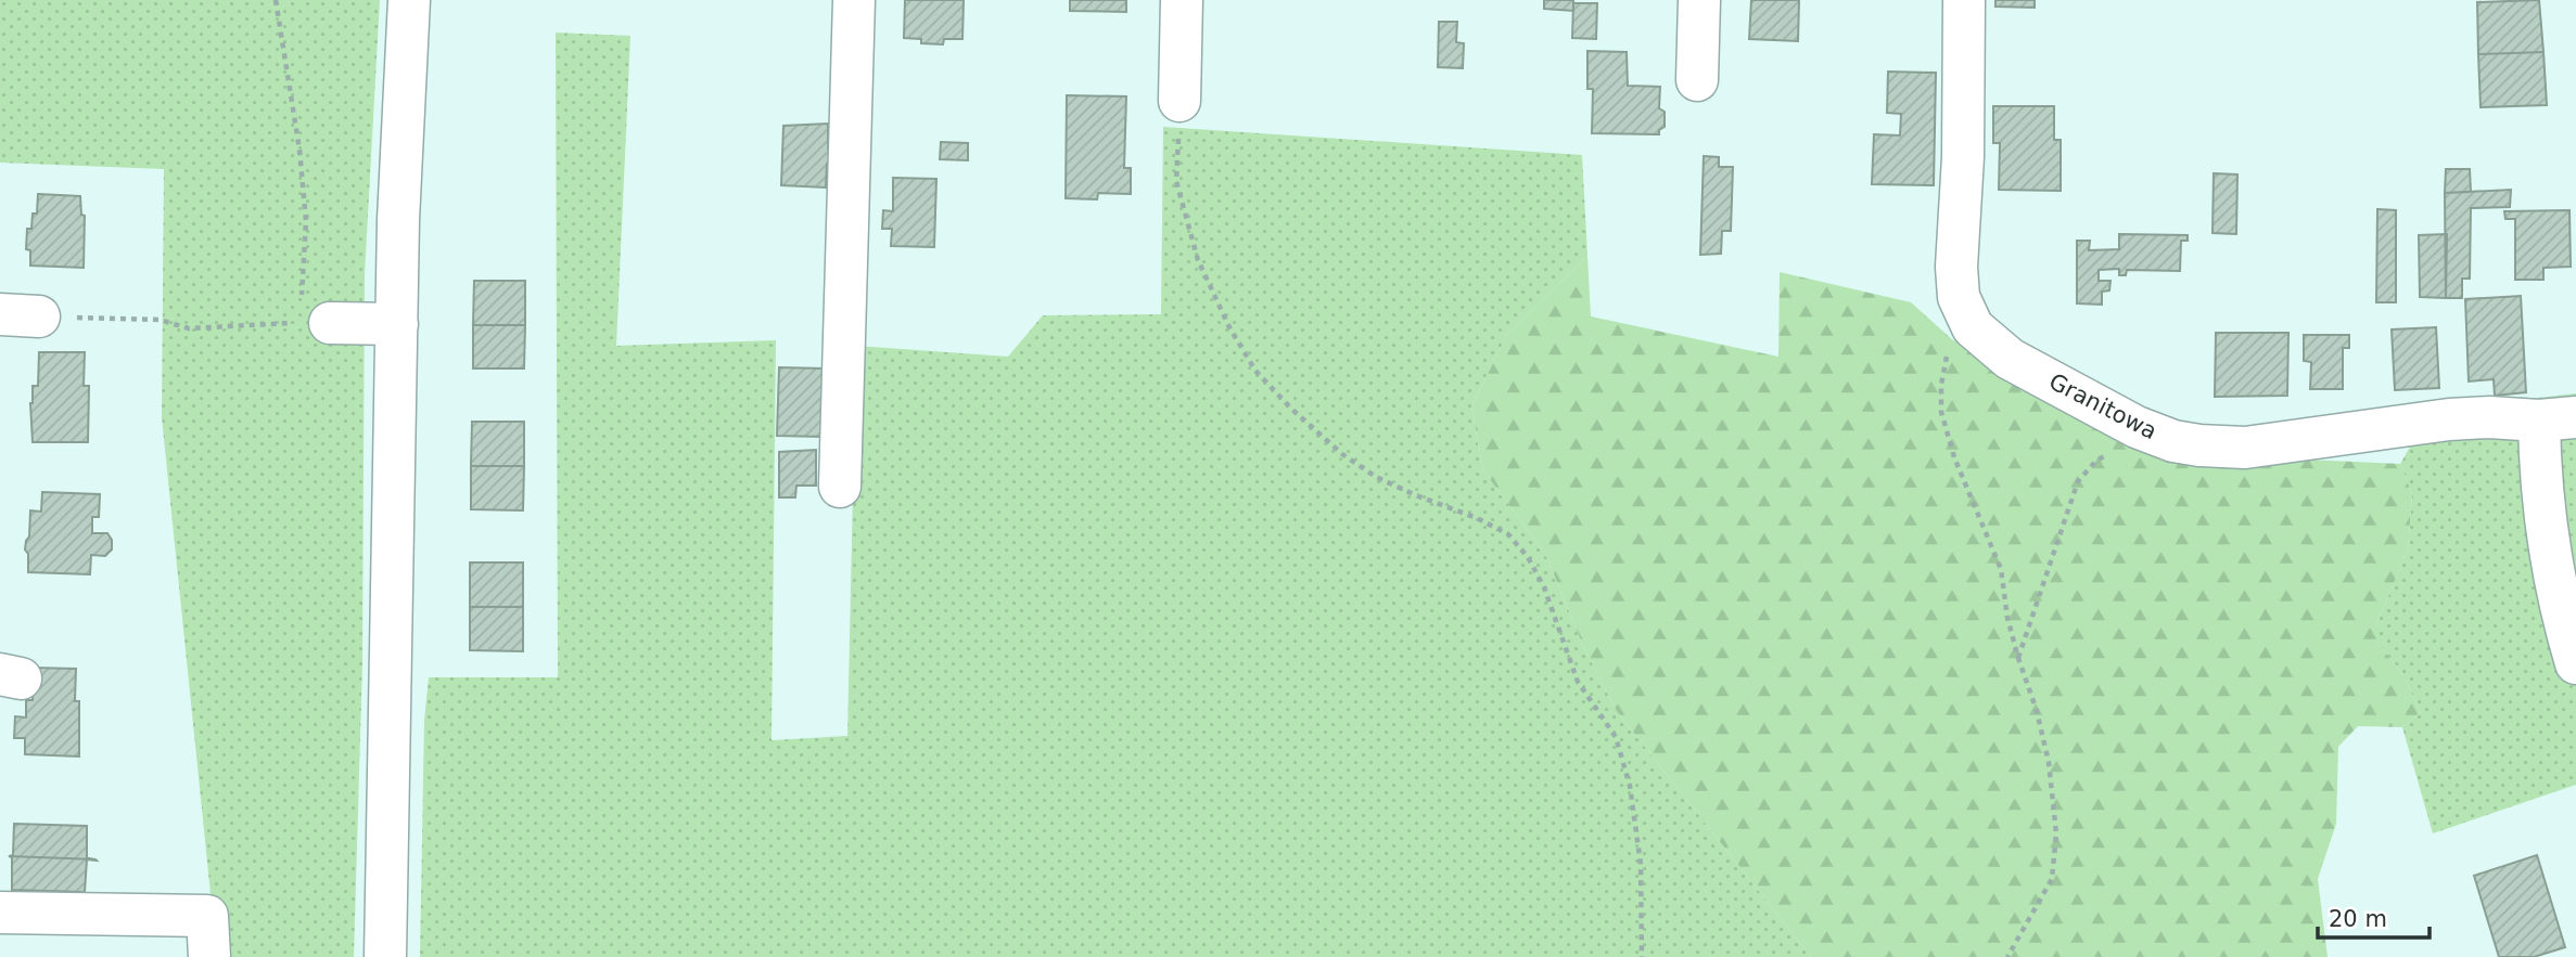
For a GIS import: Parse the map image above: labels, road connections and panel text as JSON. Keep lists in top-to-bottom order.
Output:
{
  "streets": {
    "street": ["Granitowa"]
  },
  "scale_bar": "20 m"
}
